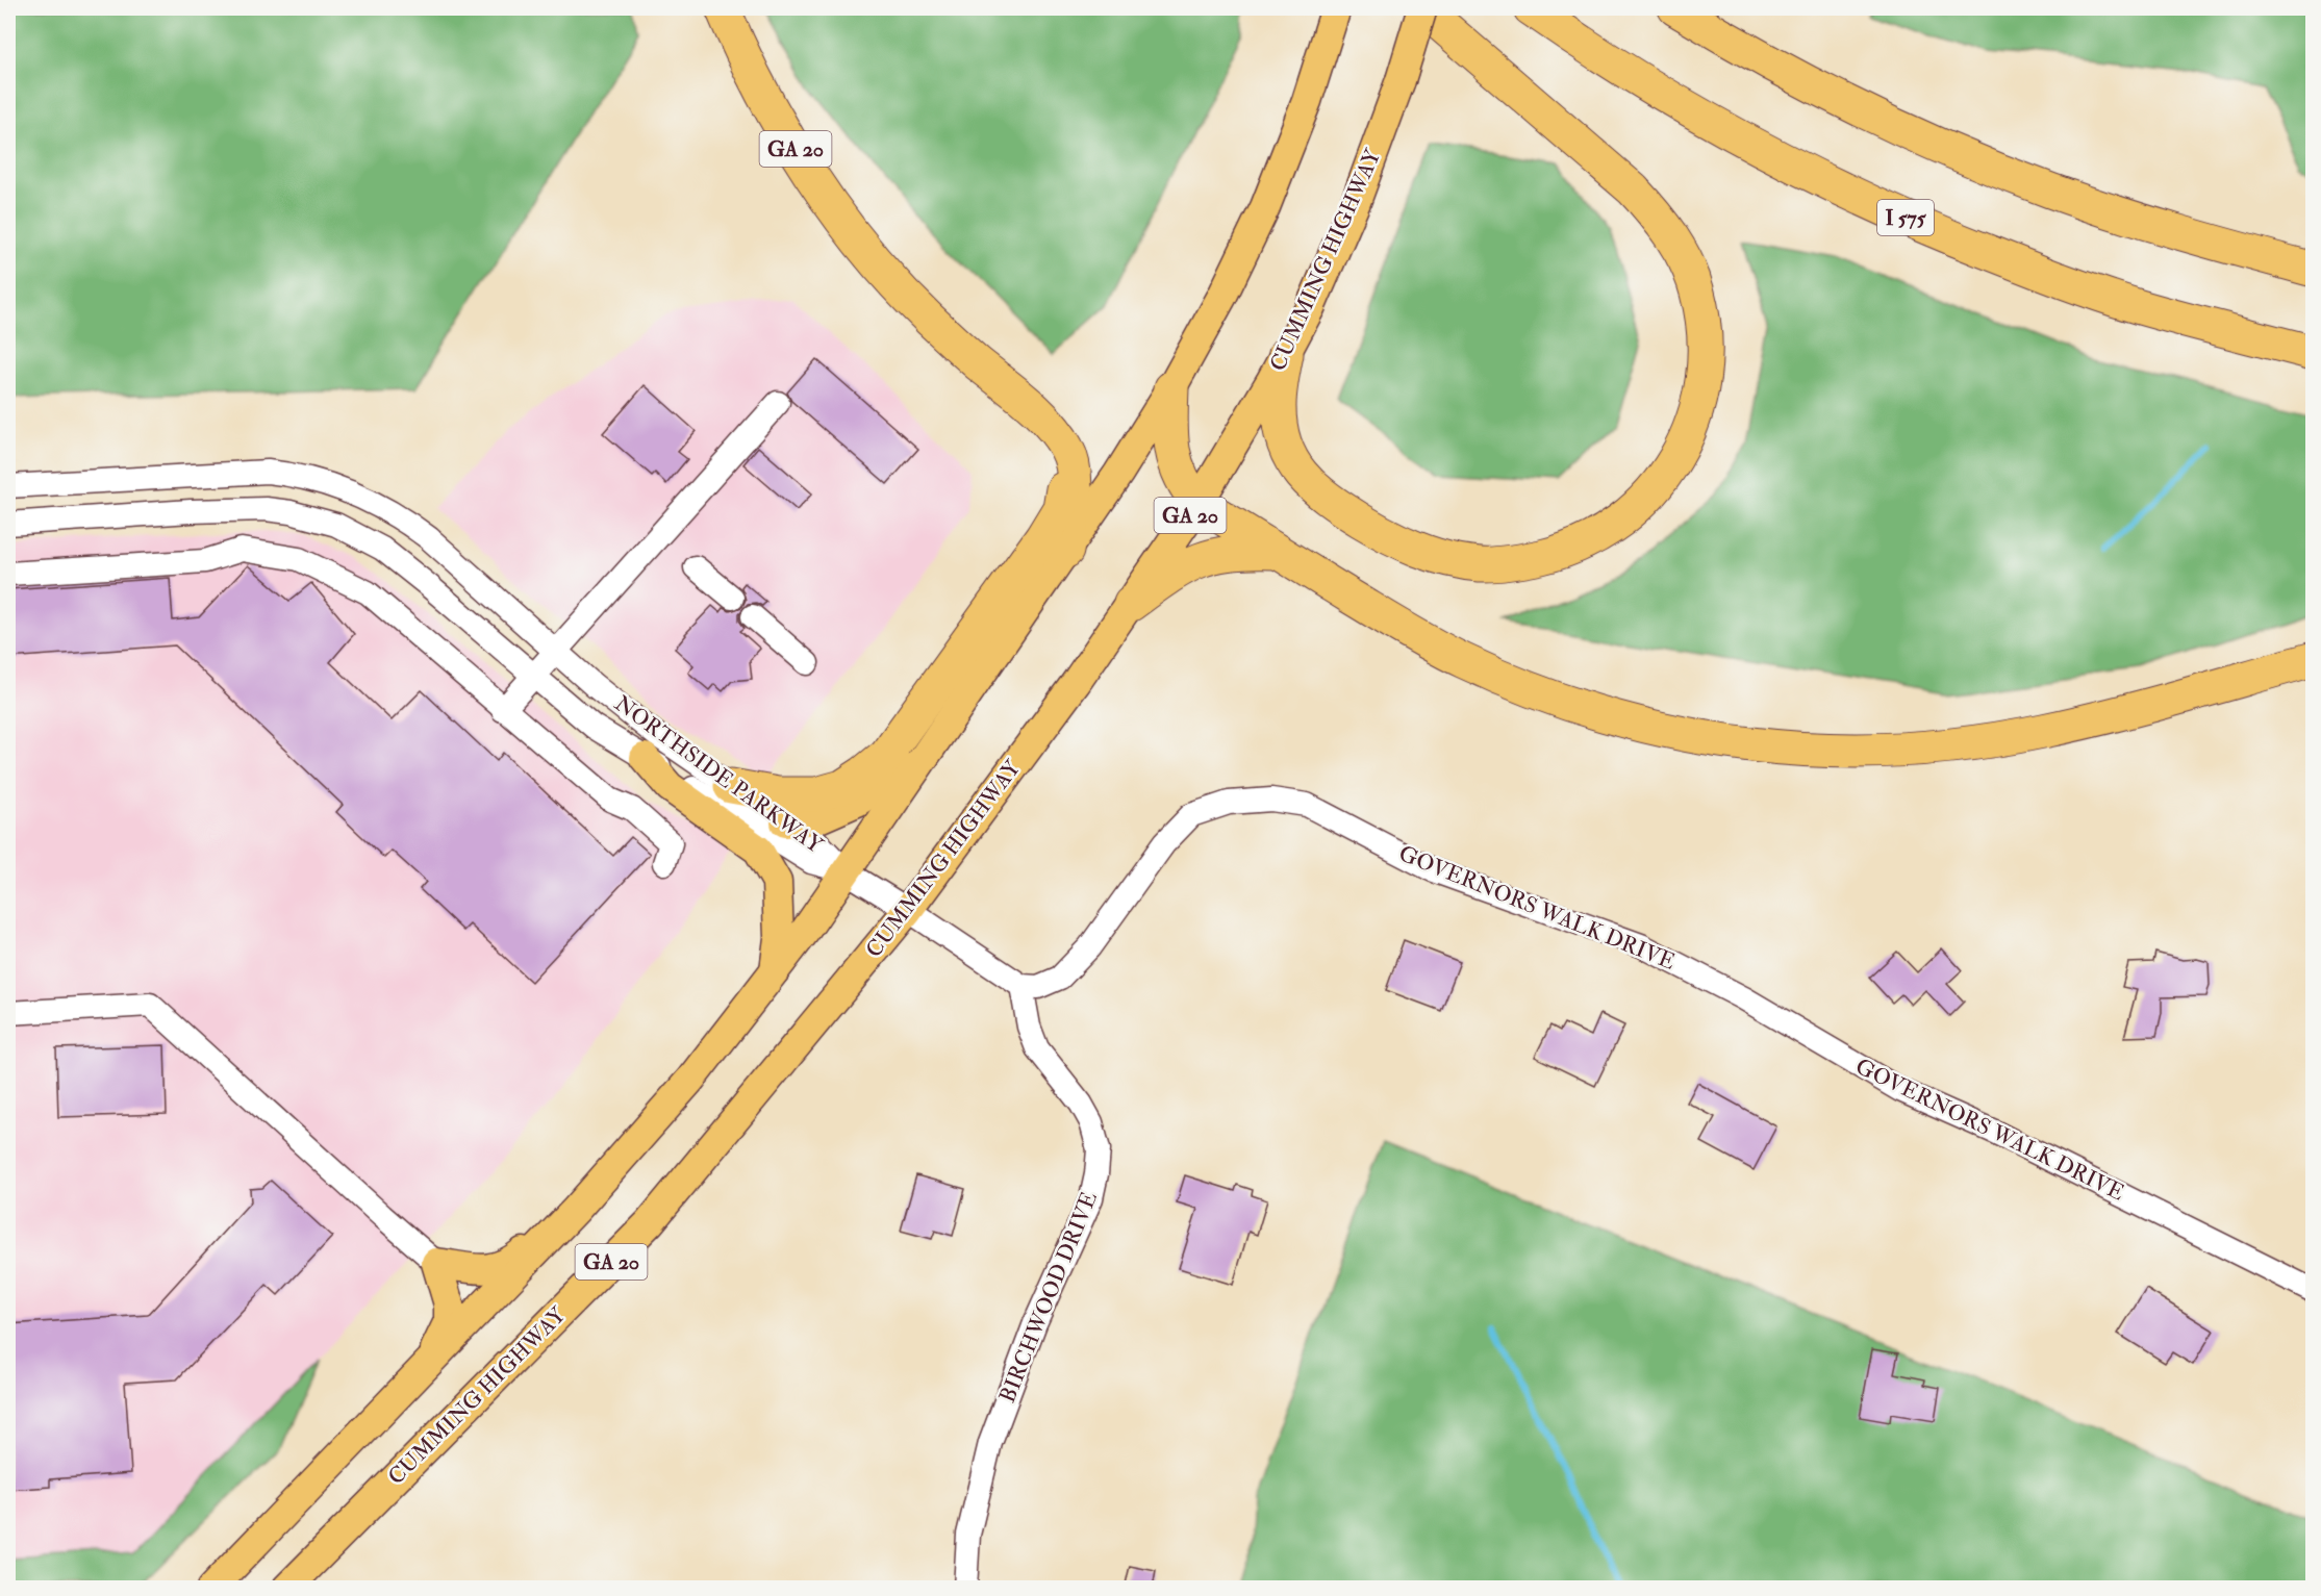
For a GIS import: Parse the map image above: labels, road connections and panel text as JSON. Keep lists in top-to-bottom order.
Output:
{
  "streets": {
    "highway": ["GA 20", "I 575"],
    "main road": ["CUMMING HIGHWAY"],
    "street": ["NORTHSIDE PARKWAY", "GOVERNORS WALK DRIVE", "BIRCHWOOD DRIVE"]
  },
  "crossings": [
    ["GA 20", "NORTHSIDE PARKWAY"],
    ["GOVERNORS WALK DRIVE", "BIRCHWOOD DRIVE"]
  ]
}
